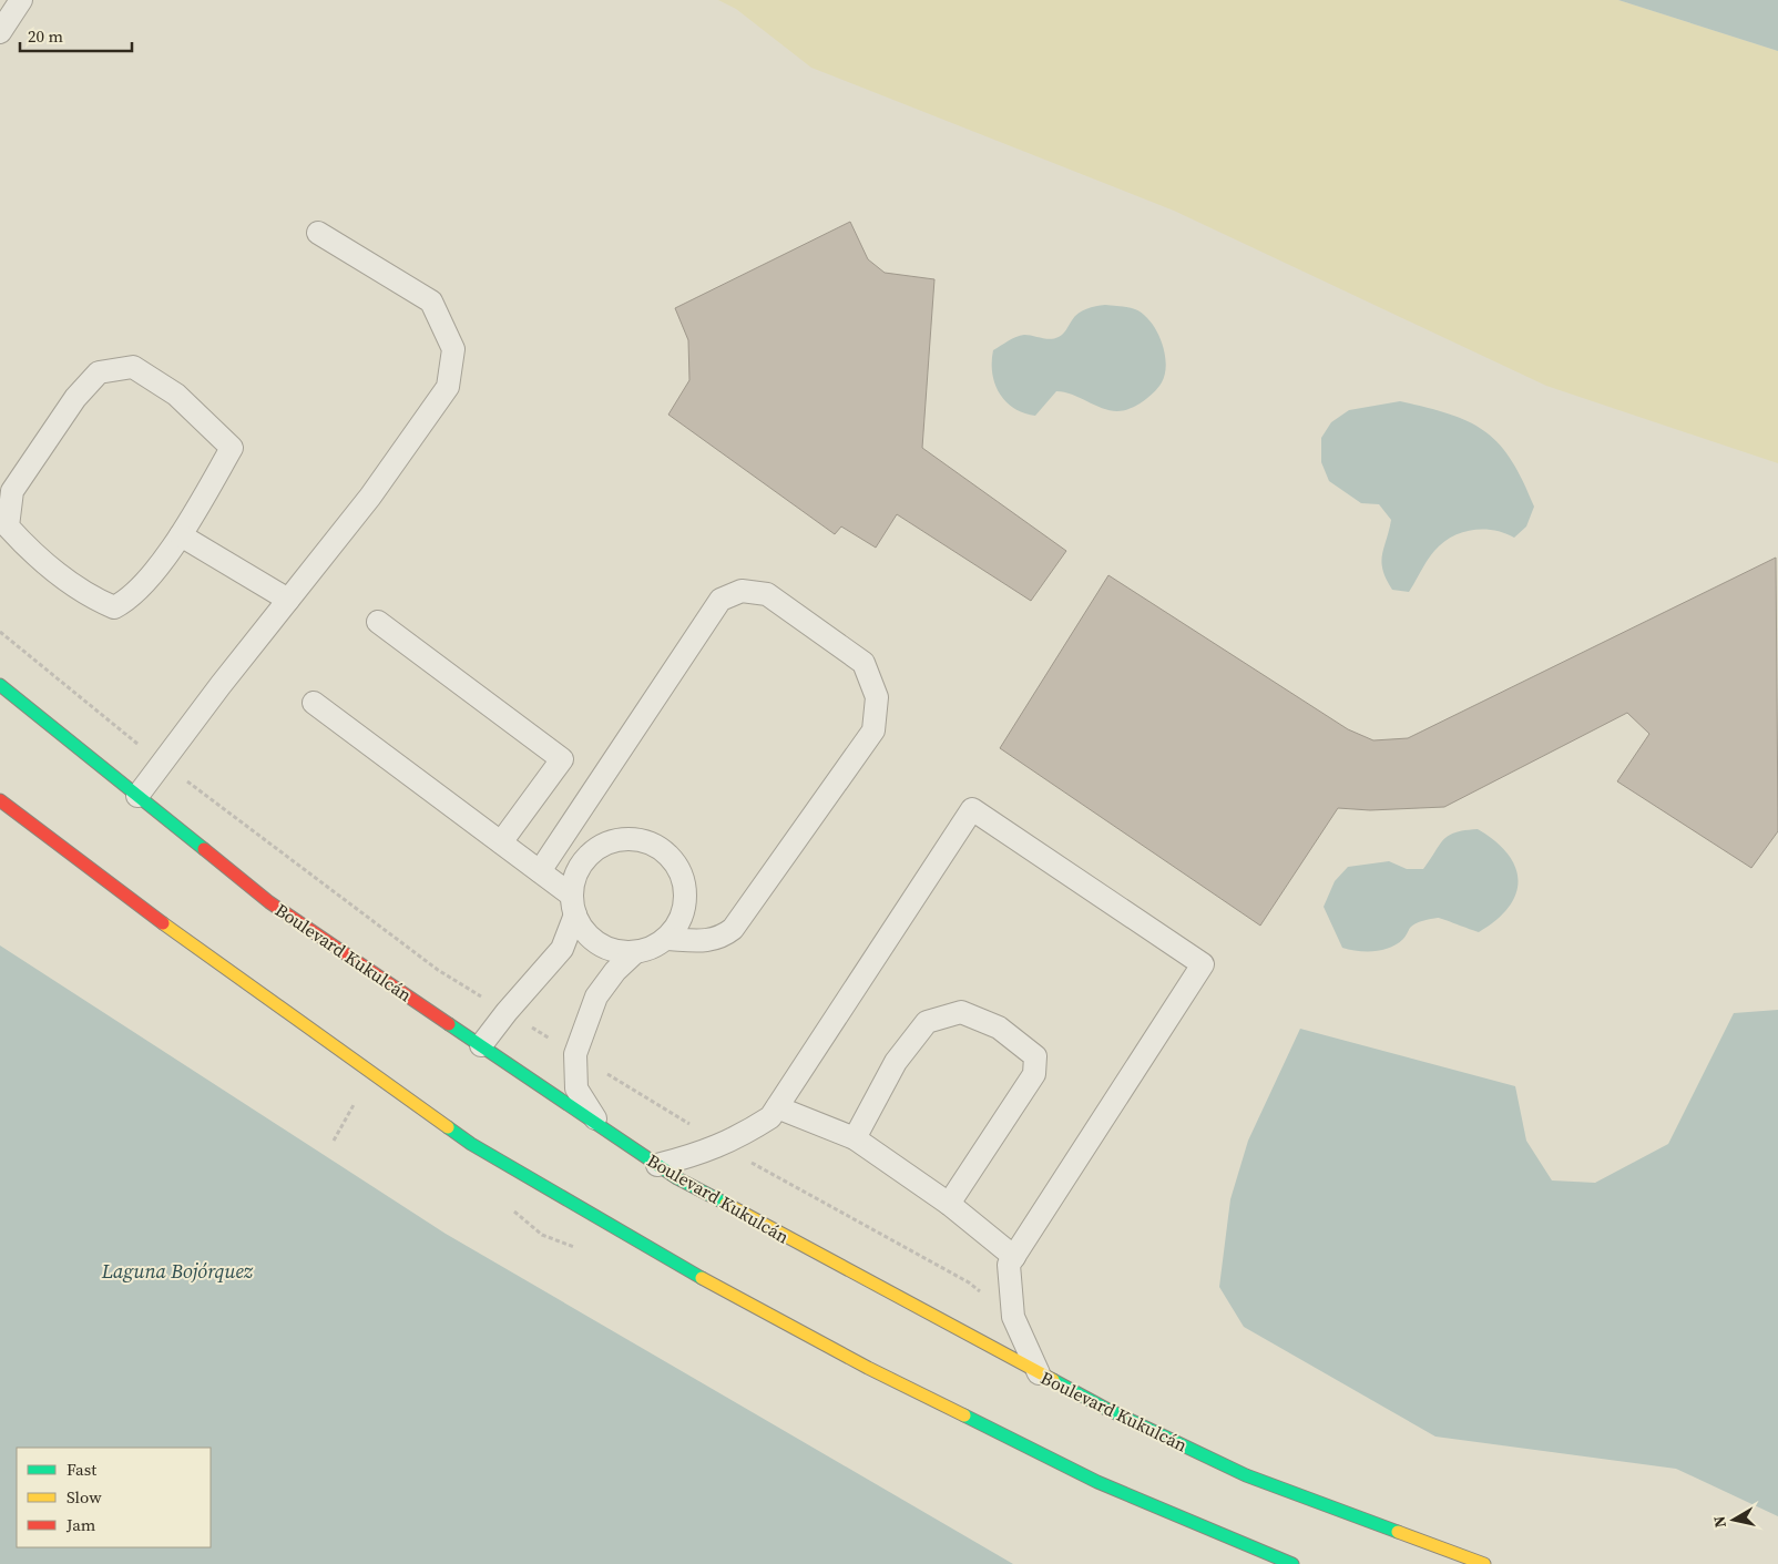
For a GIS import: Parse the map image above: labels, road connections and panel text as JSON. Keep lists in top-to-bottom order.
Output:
{
  "streets": {
    "main road": ["Boulevard Kukulcán"]
  },
  "water": ["Laguna Bojórquez"],
  "legend": ["Fast", "Slow", "Jam"],
  "scale_bar": "20 m",
  "north": "left"
}
